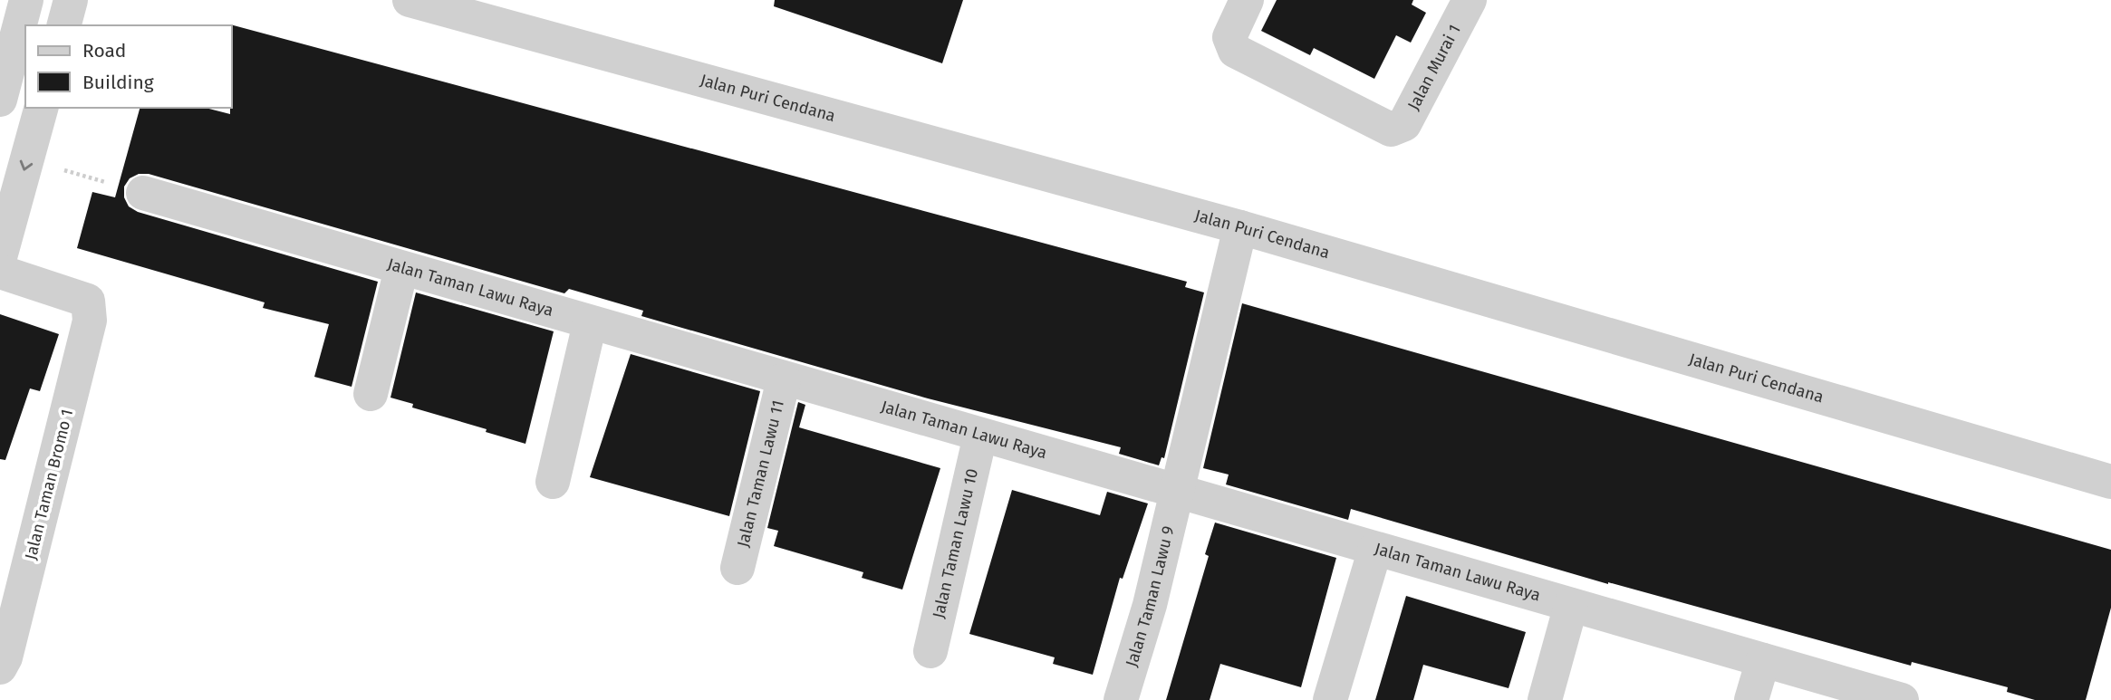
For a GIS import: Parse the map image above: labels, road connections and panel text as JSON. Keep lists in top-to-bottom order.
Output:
{
  "streets": {
    "street": [
      "Jalan Murai 1",
      "Jalan Puri Cendana",
      "Jalan Taman Lawu Raya",
      "Jalan Taman Lawu 11",
      "Jalan Taman Bromo 1",
      "Jalan Taman Lawu 10",
      "Jalan Taman Lawu 9"
    ]
  },
  "crossings": [
    ["Jalan Puri Cendana", "Jalan Taman Lawu 9"],
    ["Jalan Taman Lawu Raya", "Jalan Taman Lawu 11"],
    ["Jalan Taman Lawu Raya", "Jalan Taman Lawu 10"],
    ["Jalan Taman Lawu Raya", "Jalan Taman Lawu 9"]
  ],
  "legend": ["Road", "Building"]
}
